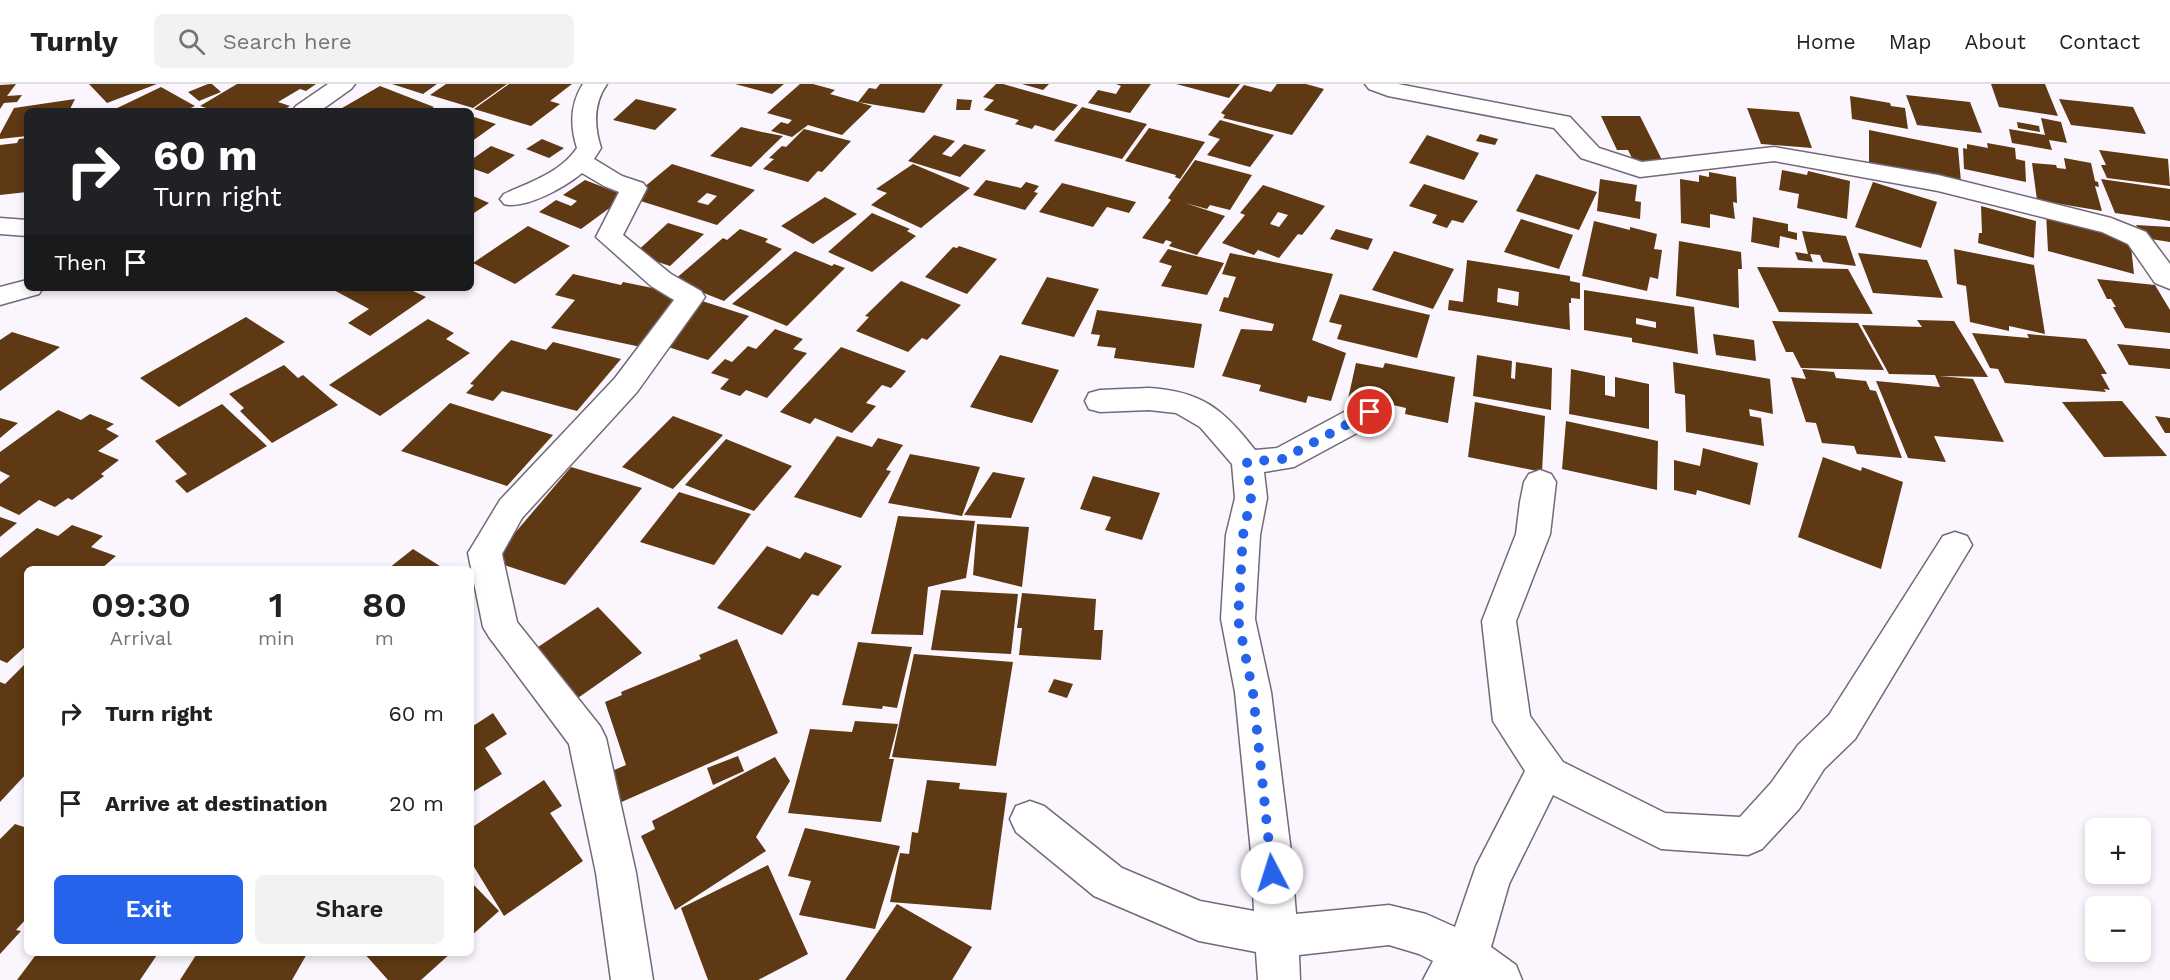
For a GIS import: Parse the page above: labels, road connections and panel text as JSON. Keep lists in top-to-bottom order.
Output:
{
  "page": {
    "header": "Turnly",
    "search": "Search here",
    "nav": [
      "Home",
      "Map",
      "About",
      "Contact"
    ],
    "turn": ["60 m", "Turn right"],
    "then": "Then",
    "eta": [
      "09:30",
      "Arrival",
      "1",
      "min",
      "80",
      "m"
    ],
    "list": [
      {
        "name": "Turn right",
        "value": "60 m"
      },
      {
        "name": "Arrive at destination",
        "value": "20 m"
      }
    ],
    "map_buttons": ["+", "−"],
    "buttons": ["Exit", "Share"]
  }
}
